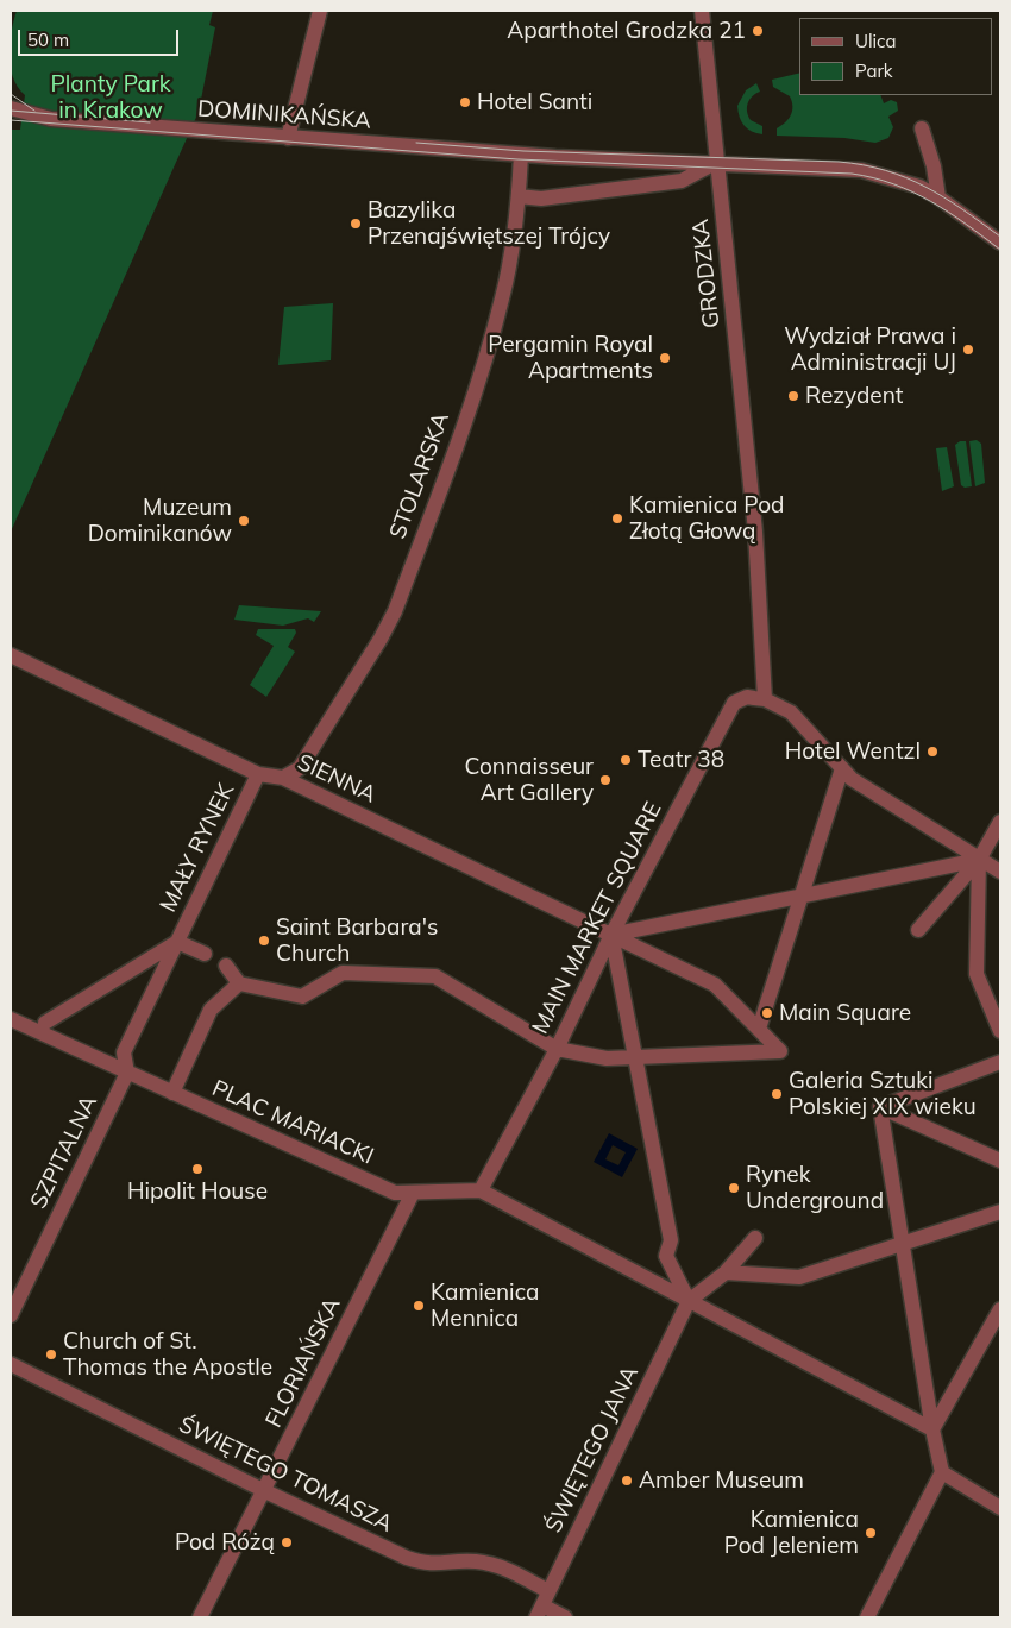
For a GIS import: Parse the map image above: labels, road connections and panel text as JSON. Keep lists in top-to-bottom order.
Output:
{
  "streets": {
    "street": [
      "DOMINIKAŃSKA",
      "GRODZKA",
      "STOLARSKA",
      "SIENNA",
      "MAŁY RYNEK",
      "MAIN MARKET SQUARE",
      "PLAC MARIACKI",
      "SZPITALNA",
      "FLORIAŃSKA",
      "ŚWIĘTEGO JANA",
      "ŚWIĘTEGO TOMASZA"
    ]
  },
  "crossings": [
    ["DOMINIKAŃSKA", "GRODZKA"],
    ["DOMINIKAŃSKA", "STOLARSKA"],
    ["GRODZKA", "MAIN MARKET SQUARE"],
    ["STOLARSKA", "SIENNA"],
    ["SIENNA", "MAŁY RYNEK"],
    ["SIENNA", "MAIN MARKET SQUARE"],
    ["MAŁY RYNEK", "PLAC MARIACKI"],
    ["MAŁY RYNEK", "SZPITALNA"],
    ["PLAC MARIACKI", "SZPITALNA"],
    ["PLAC MARIACKI", "FLORIAŃSKA"],
    ["FLORIAŃSKA", "ŚWIĘTEGO TOMASZA"],
    ["ŚWIĘTEGO JANA", "ŚWIĘTEGO TOMASZA"]
  ],
  "parks": ["Planty Park in Krakow"],
  "places": [
    "Aparthotel Grodzka 21",
    "Hotel Santi",
    "Bazylika Przenajświętszej Trójcy",
    "Wydział Prawa i Administracji UJ",
    "Pergamin Royal Apartments",
    "Rezydent",
    "Kamienica Pod Złotą Głową",
    "Muzeum Dominikanów",
    "Hotel Wentzl",
    "Teatr 38",
    "Connaisseur Art Gallery",
    "Saint Barbara's Church",
    "Main Square",
    "Galeria Sztuki Polskiej XIX wieku",
    "Hipolit House",
    "Rynek Underground",
    "Kamienica Mennica",
    "Church of St. Thomas the Apostle",
    "Amber Museum",
    "Kamienica Pod Jeleniem",
    "Pod Różą"
  ],
  "legend": ["Ulica", "Park"],
  "scale_bar": "50 m"
}
